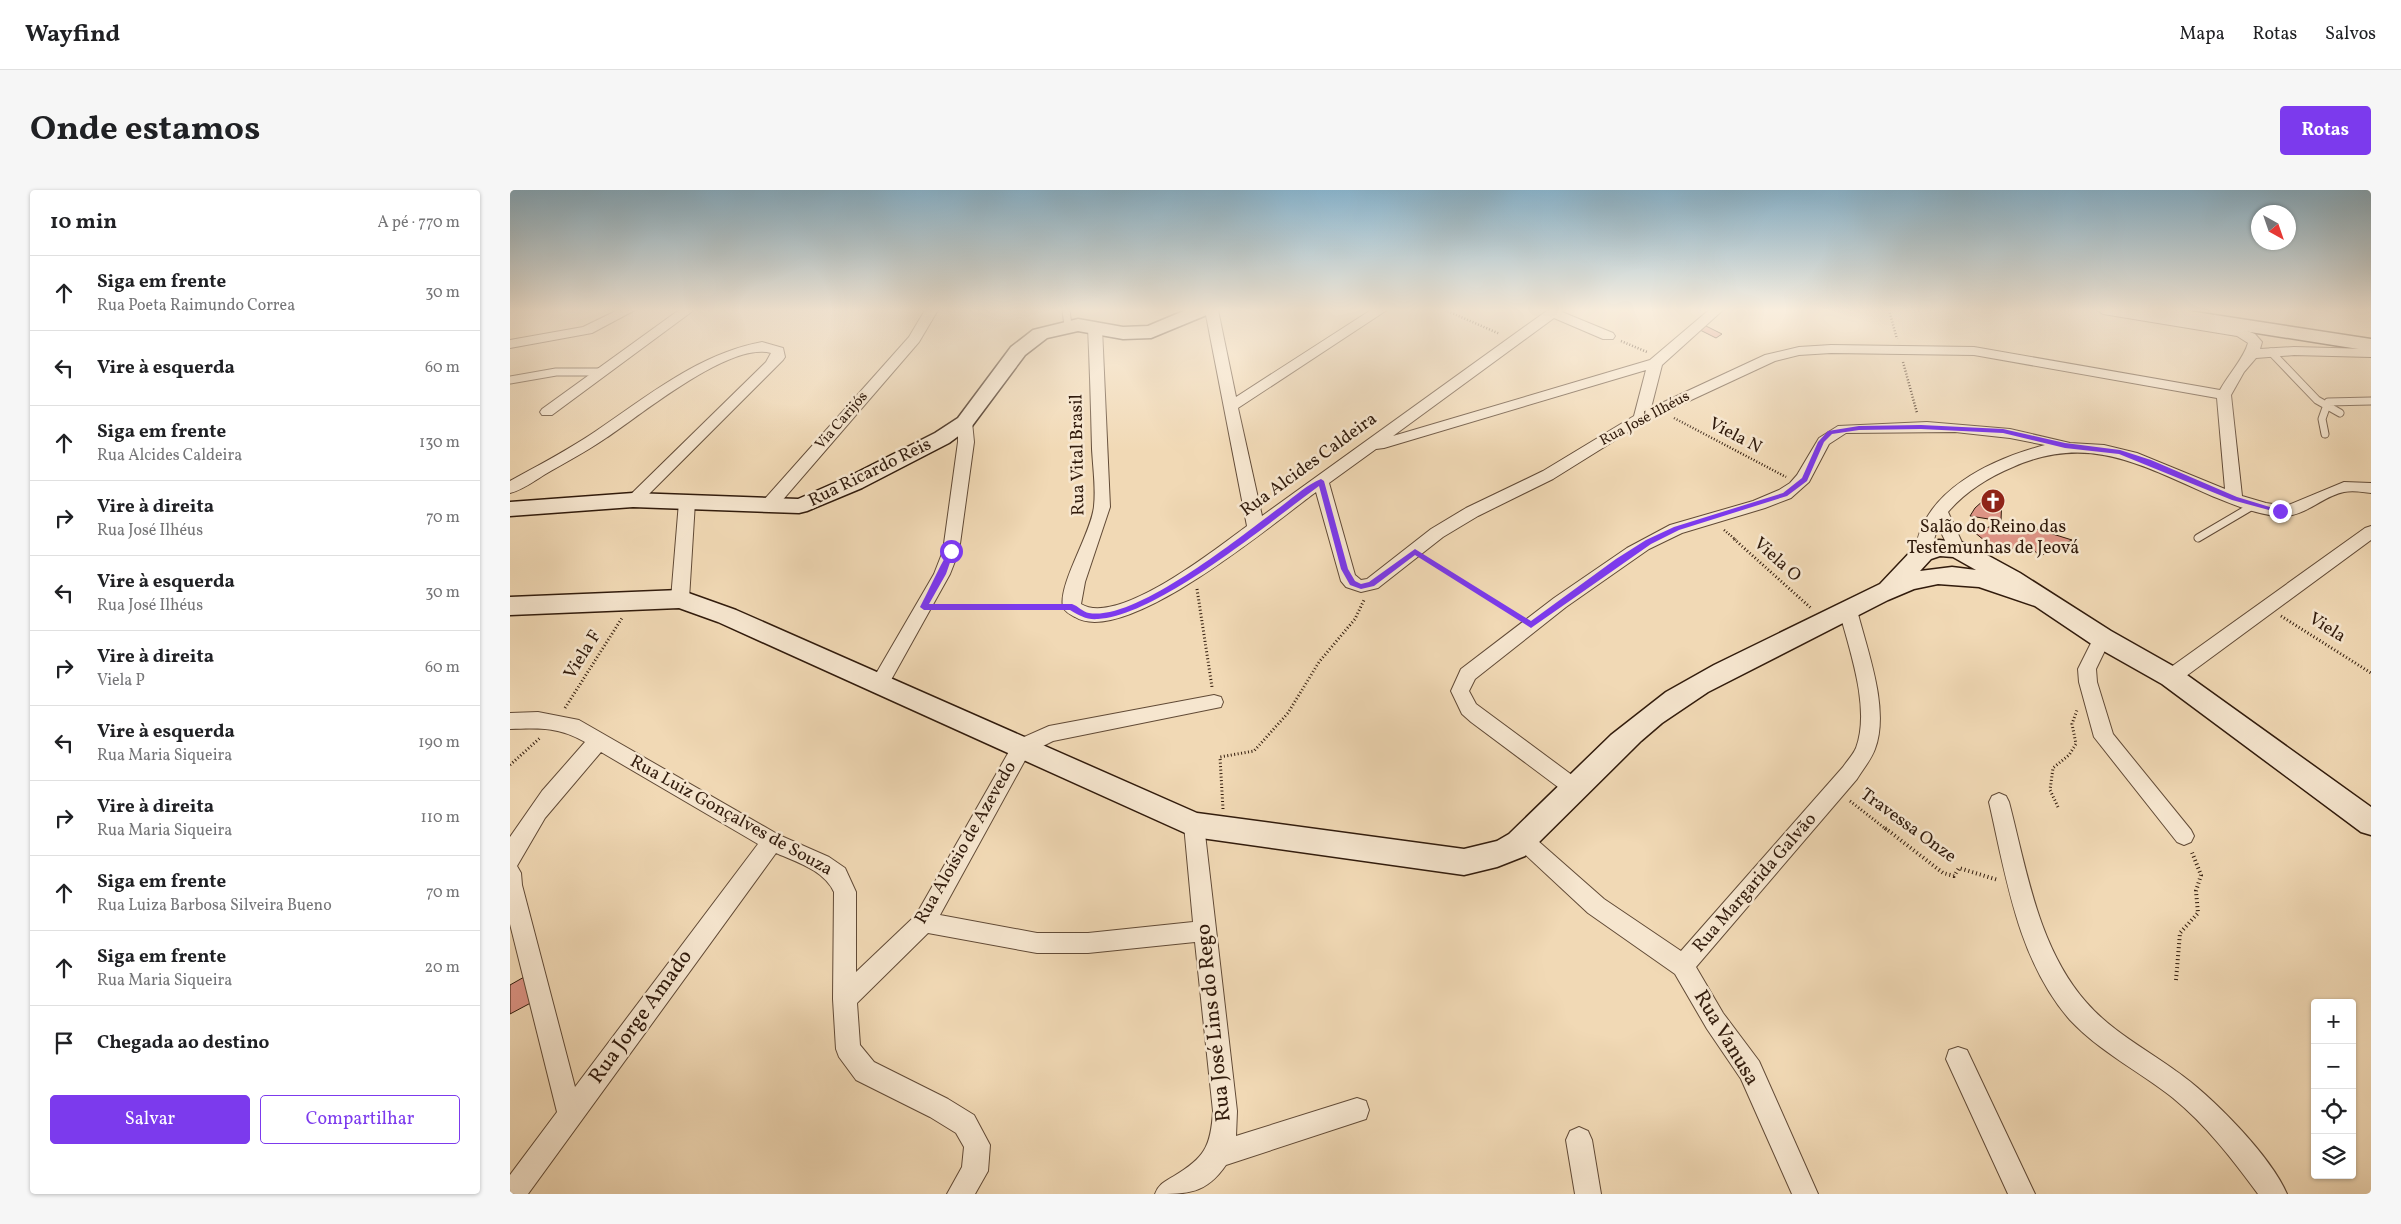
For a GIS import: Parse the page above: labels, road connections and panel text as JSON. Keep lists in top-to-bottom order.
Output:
{
  "streets": {
    "street": [
      "Rua José Ilhéus",
      "Via Carijós",
      "Rua Vital Brasil",
      "Rua Alcides Caldeira",
      "Rua Ricardo Reis",
      "Rua Luiz Gonçalves de Souza",
      "Rua Aloísio de Azevedo",
      "Rua Margarida Galvão",
      "Rua Jorge Amado",
      "Rua José Lins do Rego",
      "Rua Vanusa"
    ],
    "path": [
      "Viela N",
      "Viela O",
      "Viela",
      "Viela F",
      "Travessa Onze"
    ]
  },
  "crossings": [
    ["Rua José Ilhéus", "Viela N"],
    ["Via Carijós", "Rua Ricardo Reis"],
    ["Rua Vital Brasil", "Rua Alcides Caldeira"],
    ["Viela O", "Rua Margarida Galvão"],
    ["Viela F", "Rua Luiz Gonçalves de Souza"],
    ["Rua Luiz Gonçalves de Souza", "Rua Aloísio de Azevedo"],
    ["Rua Luiz Gonçalves de Souza", "Rua Jorge Amado"],
    ["Travessa Onze", "Rua Margarida Galvão"],
    ["Rua Margarida Galvão", "Rua Vanusa"]
  ],
  "places": {
    "church": ["Salão do Reino das Testemunhas de Jeová"]
  },
  "north": "bottom right",
  "page": {
    "header": "Wayfind",
    "nav": ["Mapa", "Rotas", "Salvos"],
    "title": "Onde estamos",
    "buttons": [
      "Rotas",
      ["Salvar", "Compartilhar"]
    ],
    "heading": ["10 min", "A pé · 770 m"],
    "list": [
      ["Siga em frente", "Rua Poeta Raimundo Correa", "30 m"],
      ["Vire à esquerda", "60 m"],
      ["Siga em frente", "Rua Alcides Caldeira", "130 m"],
      ["Vire à direita", "Rua José Ilhéus", "70 m"],
      ["Vire à esquerda", "Rua José Ilhéus", "30 m"],
      ["Vire à direita", "Viela P", "60 m"],
      ["Vire à esquerda", "Rua Maria Siqueira", "190 m"],
      ["Vire à direita", "Rua Maria Siqueira", "110 m"],
      ["Siga em frente", "Rua Luiza Barbosa Silveira Bueno", "70 m"],
      ["Siga em frente", "Rua Maria Siqueira", "20 m"],
      "Chegada ao destino"
    ],
    "map_buttons": ["+", "−"]
  }
}
